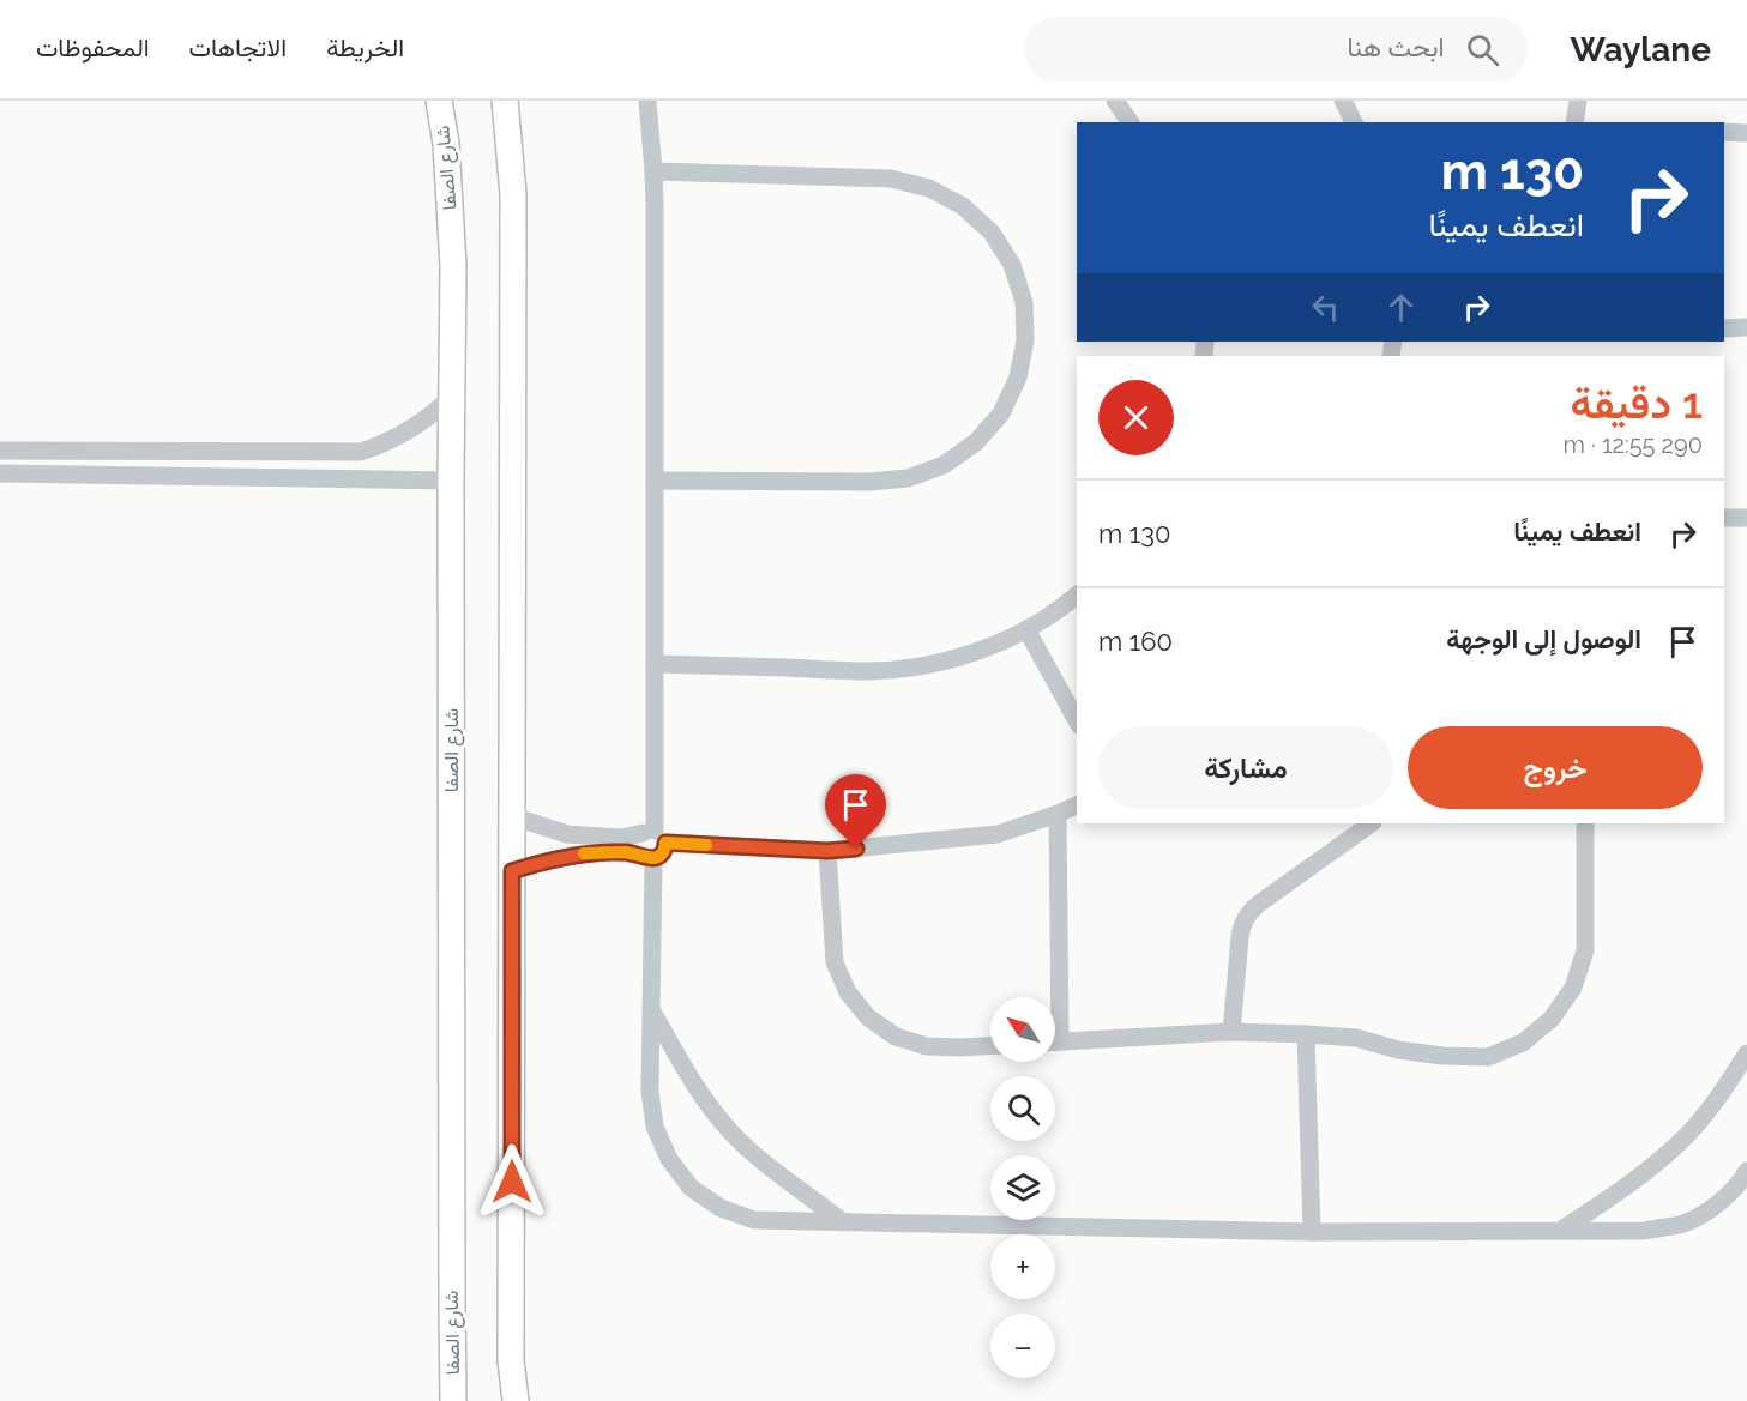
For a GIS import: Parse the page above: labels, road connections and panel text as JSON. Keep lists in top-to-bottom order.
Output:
{
  "streets": {
    "street": ["شارع الصفا"]
  },
  "north": "top left",
  "page": {
    "header": "Waylane",
    "search": "ابحث هنا",
    "nav": ["الخريطة", "الاتجاهات", "المحفوظات"],
    "turn": ["130 m", "انعطف يمينًا"],
    "heading": ["1 دقيقة", "290 m · 12:55"],
    "list": [
      {
        "name": "انعطف يمينًا",
        "value": "130 m"
      },
      {
        "name": "الوصول إلى الوجهة",
        "value": "160 m"
      }
    ],
    "buttons": ["خروج", "مشاركة"],
    "map_buttons": ["+", "−"]
  }
}
